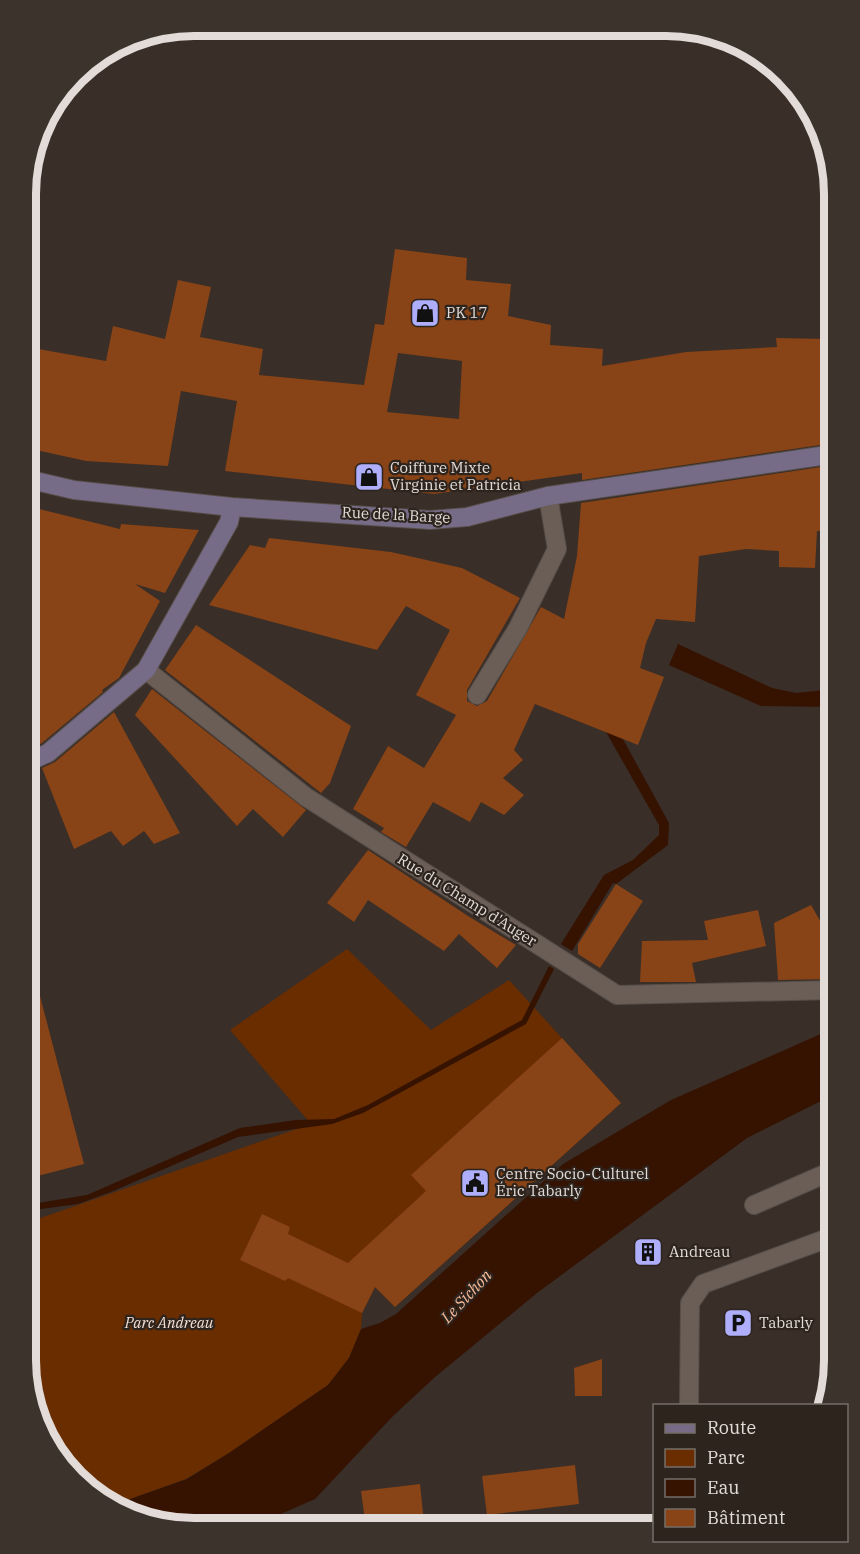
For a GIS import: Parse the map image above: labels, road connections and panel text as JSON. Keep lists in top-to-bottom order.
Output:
{
  "streets": {
    "main road": ["Rue de la Barge"],
    "street": ["Rue du Champ d'Auger"]
  },
  "water": ["Le Sichon"],
  "parks": ["Parc Andreau"],
  "places": {
    "shop": ["PK 17", "Coiffure Mixte Virginie et Patricia"],
    "public building": ["Centre Socio-Culturel Éric Tabarly"],
    "building": ["Andreau"],
    "parking": ["Tabarly"]
  },
  "legend": [
    "Route",
    "Parc",
    "Eau",
    "Bâtiment"
  ]
}
